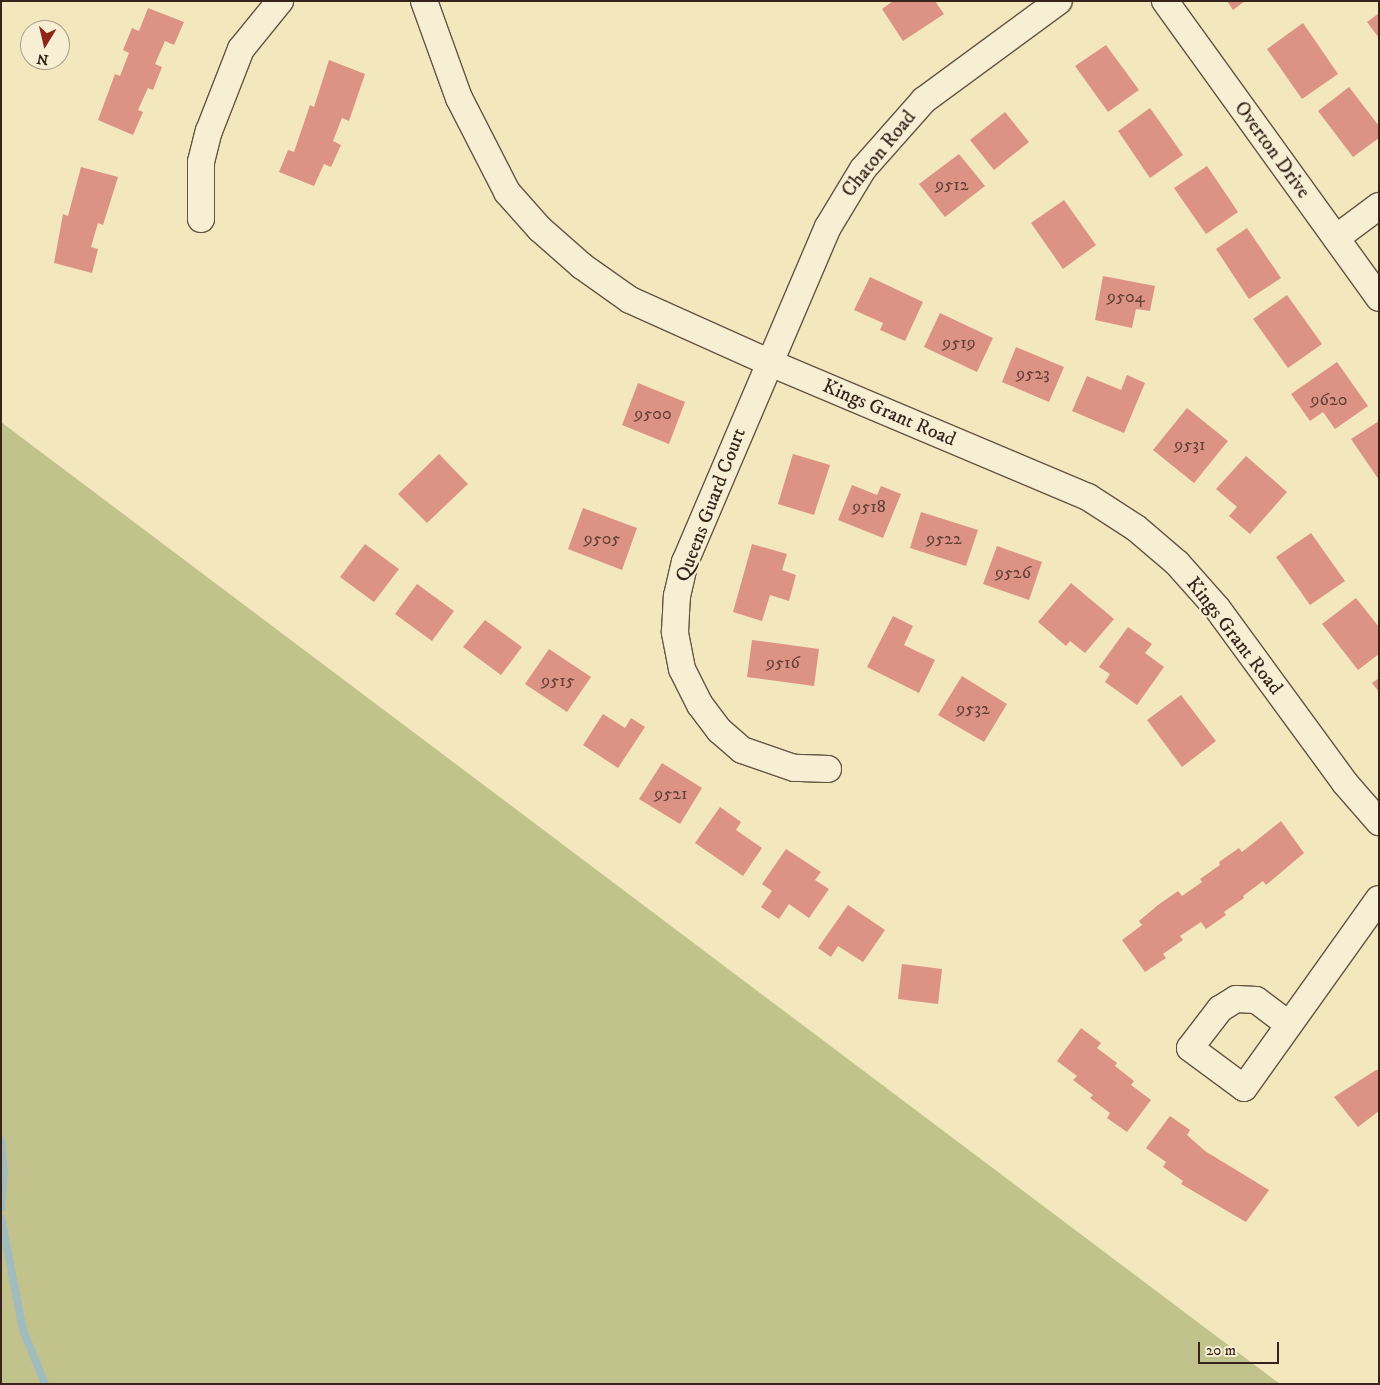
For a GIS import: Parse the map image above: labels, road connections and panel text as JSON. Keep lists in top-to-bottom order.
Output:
{
  "streets": {
    "street": [
      "Overton Drive",
      "Chaton Road",
      "Kings Grant Road",
      "Queens Guard Court"
    ]
  },
  "crossings": [
    ["Chaton Road", "Kings Grant Road"],
    ["Chaton Road", "Queens Guard Court"],
    ["Kings Grant Road", "Queens Guard Court"]
  ],
  "house_numbers": [
    "9512",
    "9504",
    "9519",
    "9523",
    "9620",
    "9500",
    "9531",
    "9518",
    "9505",
    "9522",
    "9526",
    "9516",
    "9515",
    "9532",
    "9521"
  ],
  "scale_bar": "20 m",
  "north": "bottom"
}
